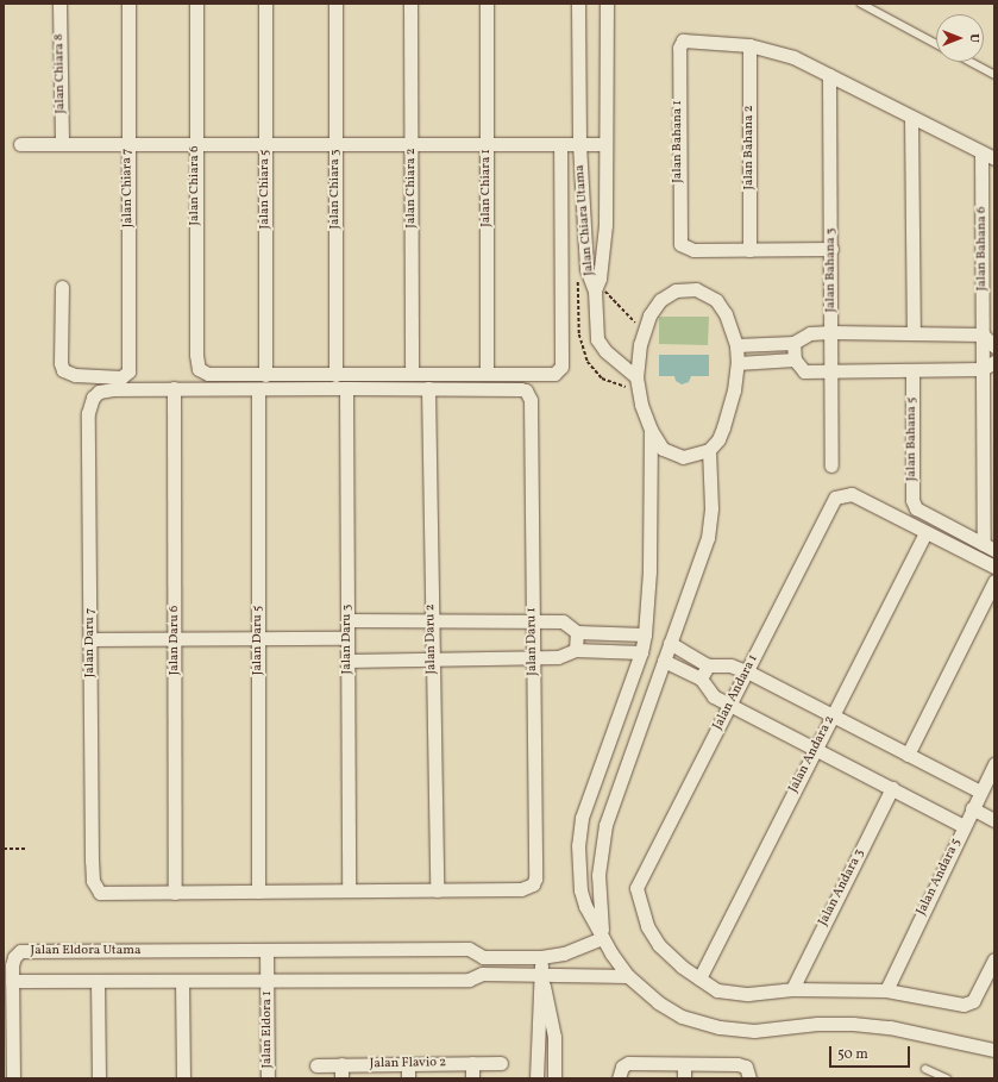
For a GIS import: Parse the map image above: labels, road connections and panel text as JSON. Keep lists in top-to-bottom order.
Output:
{
  "streets": {
    "street": [
      "Jalan Chiara 8",
      "Jalan Bahana 1",
      "Jalan Bahana 2",
      "Jalan Chiara 6",
      "Jalan Chiara 7",
      "Jalan Chiara 2",
      "Jalan Chiara 1",
      "Jalan Chiara 5",
      "Jalan Chiara 3",
      "Jalan Chiara Utama",
      "Jalan Bahana 6",
      "Jalan Bahana 3",
      "Jalan Bahana 5",
      "Jalan Daru 3",
      "Jalan Daru 2",
      "Jalan Daru 6",
      "Jalan Daru 5",
      "Jalan Daru 1",
      "Jalan Daru 7",
      "Jalan Andara 1",
      "Jalan Andara 2",
      "Jalan Andara 5",
      "Jalan Andara 3",
      "Jalan Eldora Utama",
      "Jalan Eldora 1",
      "Jalan Flavio 2"
    ]
  },
  "crossings": [
    ["Jalan Bahana 1", "Jalan Bahana 2"],
    ["Jalan Chiara 6", "Jalan Chiara 5"],
    ["Jalan Chiara 1", "Jalan Chiara Utama"],
    ["Jalan Bahana 6", "Jalan Bahana 5"],
    ["Jalan Daru 2", "Jalan Daru 1"],
    ["Jalan Daru 6", "Jalan Daru 7"],
    ["Jalan Andara 1", "Jalan Andara 2"],
    ["Jalan Eldora Utama", "Jalan Eldora 1"]
  ],
  "scale_bar": "50 m",
  "north": "right"
}
